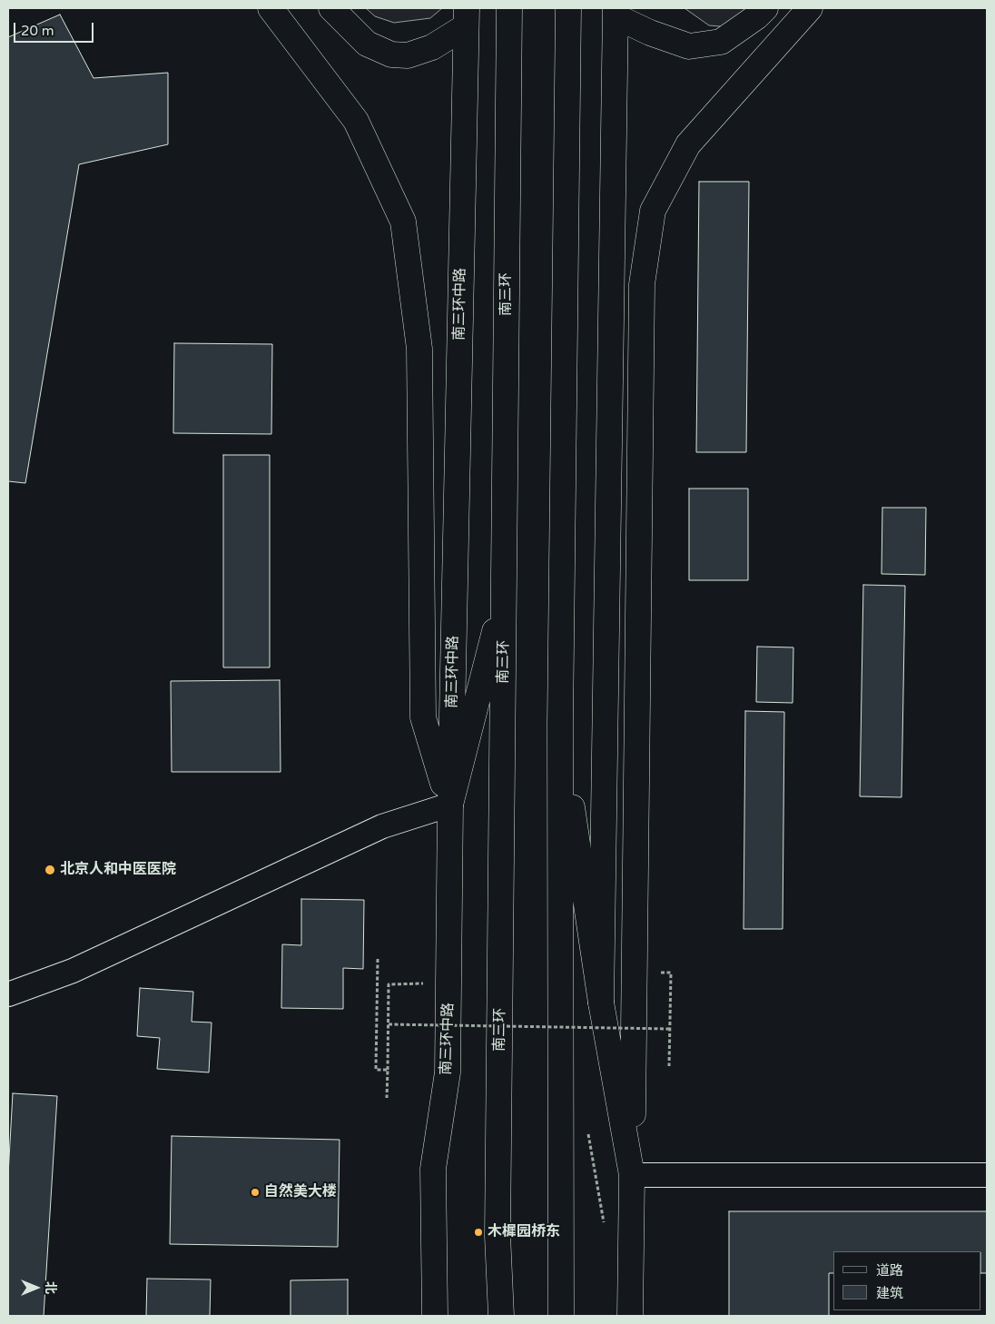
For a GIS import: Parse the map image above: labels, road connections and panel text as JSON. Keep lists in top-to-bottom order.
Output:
{
  "streets": {
    "main road": ["南三环", "南三环中路"]
  },
  "places": ["北京人和中医医院", "自然美大楼", "木樨园桥东"],
  "legend": ["道路", "建筑"],
  "scale_bar": "20 m",
  "north": "right"
}
